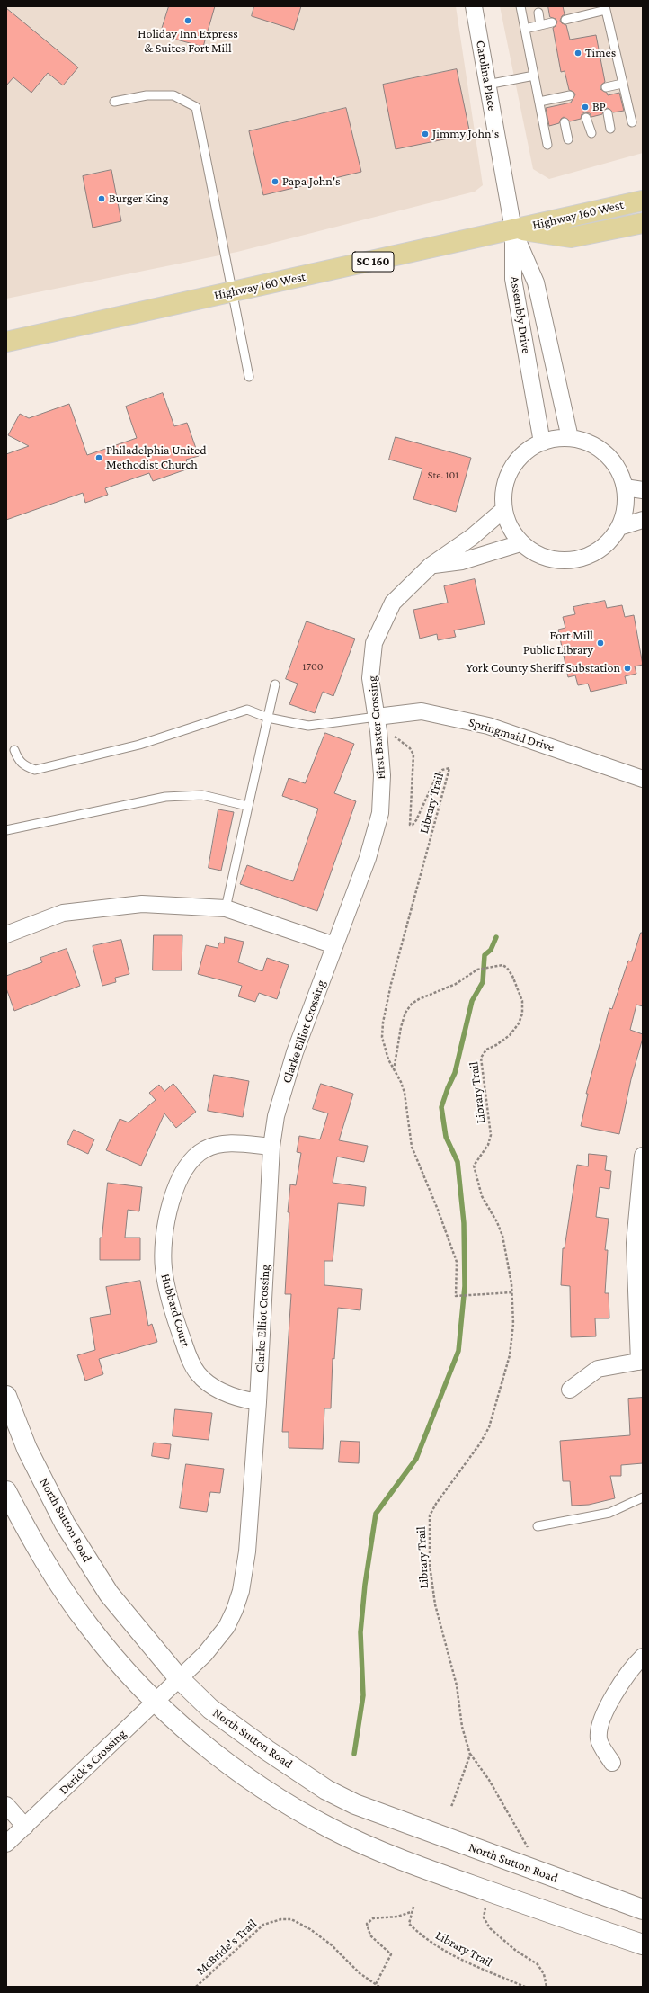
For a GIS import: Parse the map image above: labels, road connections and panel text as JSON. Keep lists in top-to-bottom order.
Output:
{
  "streets": {
    "main road": ["Highway 160 West", "SC 160", "North Sutton Road"],
    "street": [
      "Carolina Place",
      "Assembly Drive",
      "First Baxter Crossing",
      "Springmaid Drive",
      "Clarke Elliot Crossing",
      "Hubbard Court",
      "Derick's Crossing"
    ],
    "path": ["Library Trail", "McBride's Trail"]
  },
  "crossings": [
    ["Carolina Place", "Highway 160 West"],
    ["Carolina Place", "Assembly Drive"],
    ["Highway 160 West", "Assembly Drive"],
    ["Assembly Drive", "First Baxter Crossing"],
    ["First Baxter Crossing", "Springmaid Drive"],
    ["First Baxter Crossing", "Clarke Elliot Crossing"],
    ["Clarke Elliot Crossing", "Hubbard Court"],
    ["Clarke Elliot Crossing", "North Sutton Road"],
    ["Clarke Elliot Crossing", "Derick's Crossing"],
    ["North Sutton Road", "Derick's Crossing"]
  ],
  "places": [
    "Holiday Inn Express & Suites Fort Mill",
    "Times",
    "BP",
    "Jimmy John's",
    "Papa John's",
    "Burger King",
    "Philadelphia United Methodist Church",
    "Fort Mill Public Library",
    "York County Sheriff Substation"
  ],
  "house_numbers": ["Ste. 101", "1700"]
}
